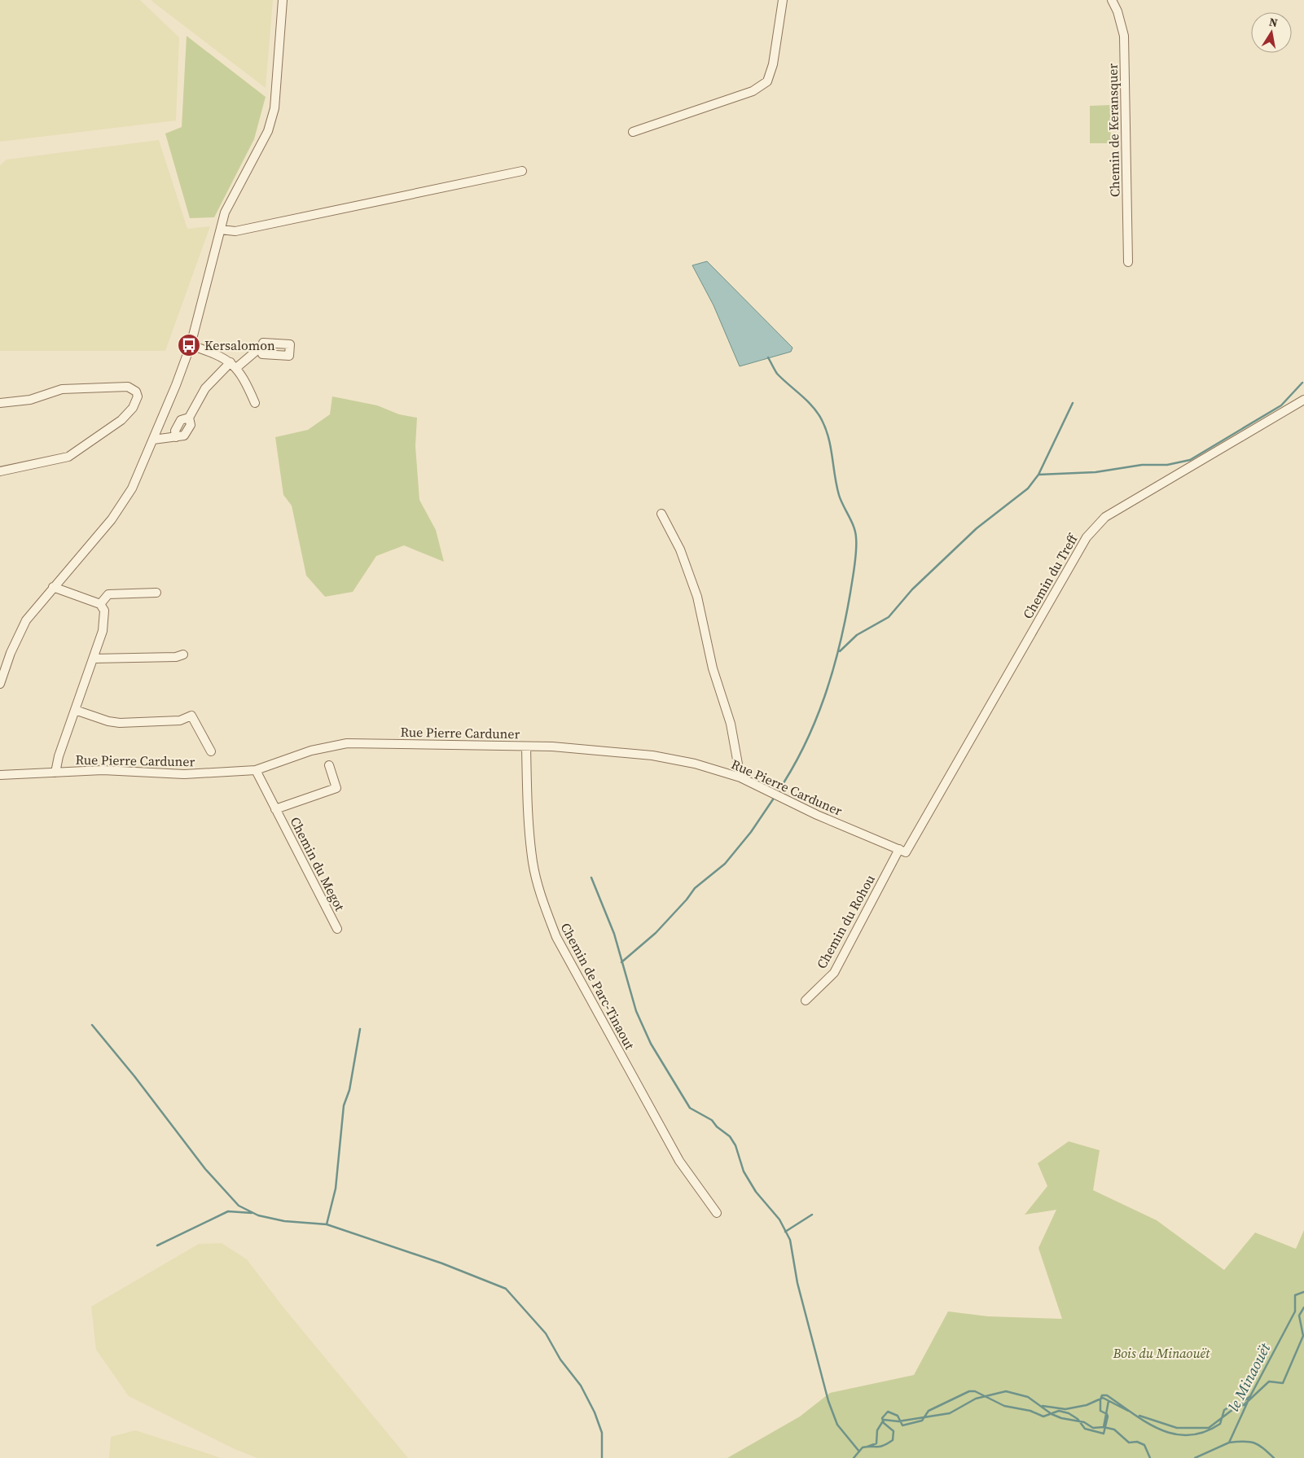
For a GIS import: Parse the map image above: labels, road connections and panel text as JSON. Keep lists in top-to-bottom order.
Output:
{
  "streets": {
    "street": [
      "Chemin de Keransquer",
      "Chemin du Treff",
      "Rue Pierre Carduner",
      "Chemin du Megot",
      "Chemin du Rohou",
      "Chemin de Parc-Tinaout"
    ]
  },
  "crossings": [
    ["Chemin du Treff", "Rue Pierre Carduner"],
    ["Chemin du Treff", "Chemin du Rohou"],
    ["Rue Pierre Carduner", "Chemin du Megot"],
    ["Rue Pierre Carduner", "Chemin du Rohou"],
    ["Rue Pierre Carduner", "Chemin de Parc-Tinaout"]
  ],
  "water": ["le Minaouët"],
  "parks": ["Bois du Minaouët"],
  "places": {
    "bus stop": ["Kersalomon"]
  },
  "north": "top"
}
